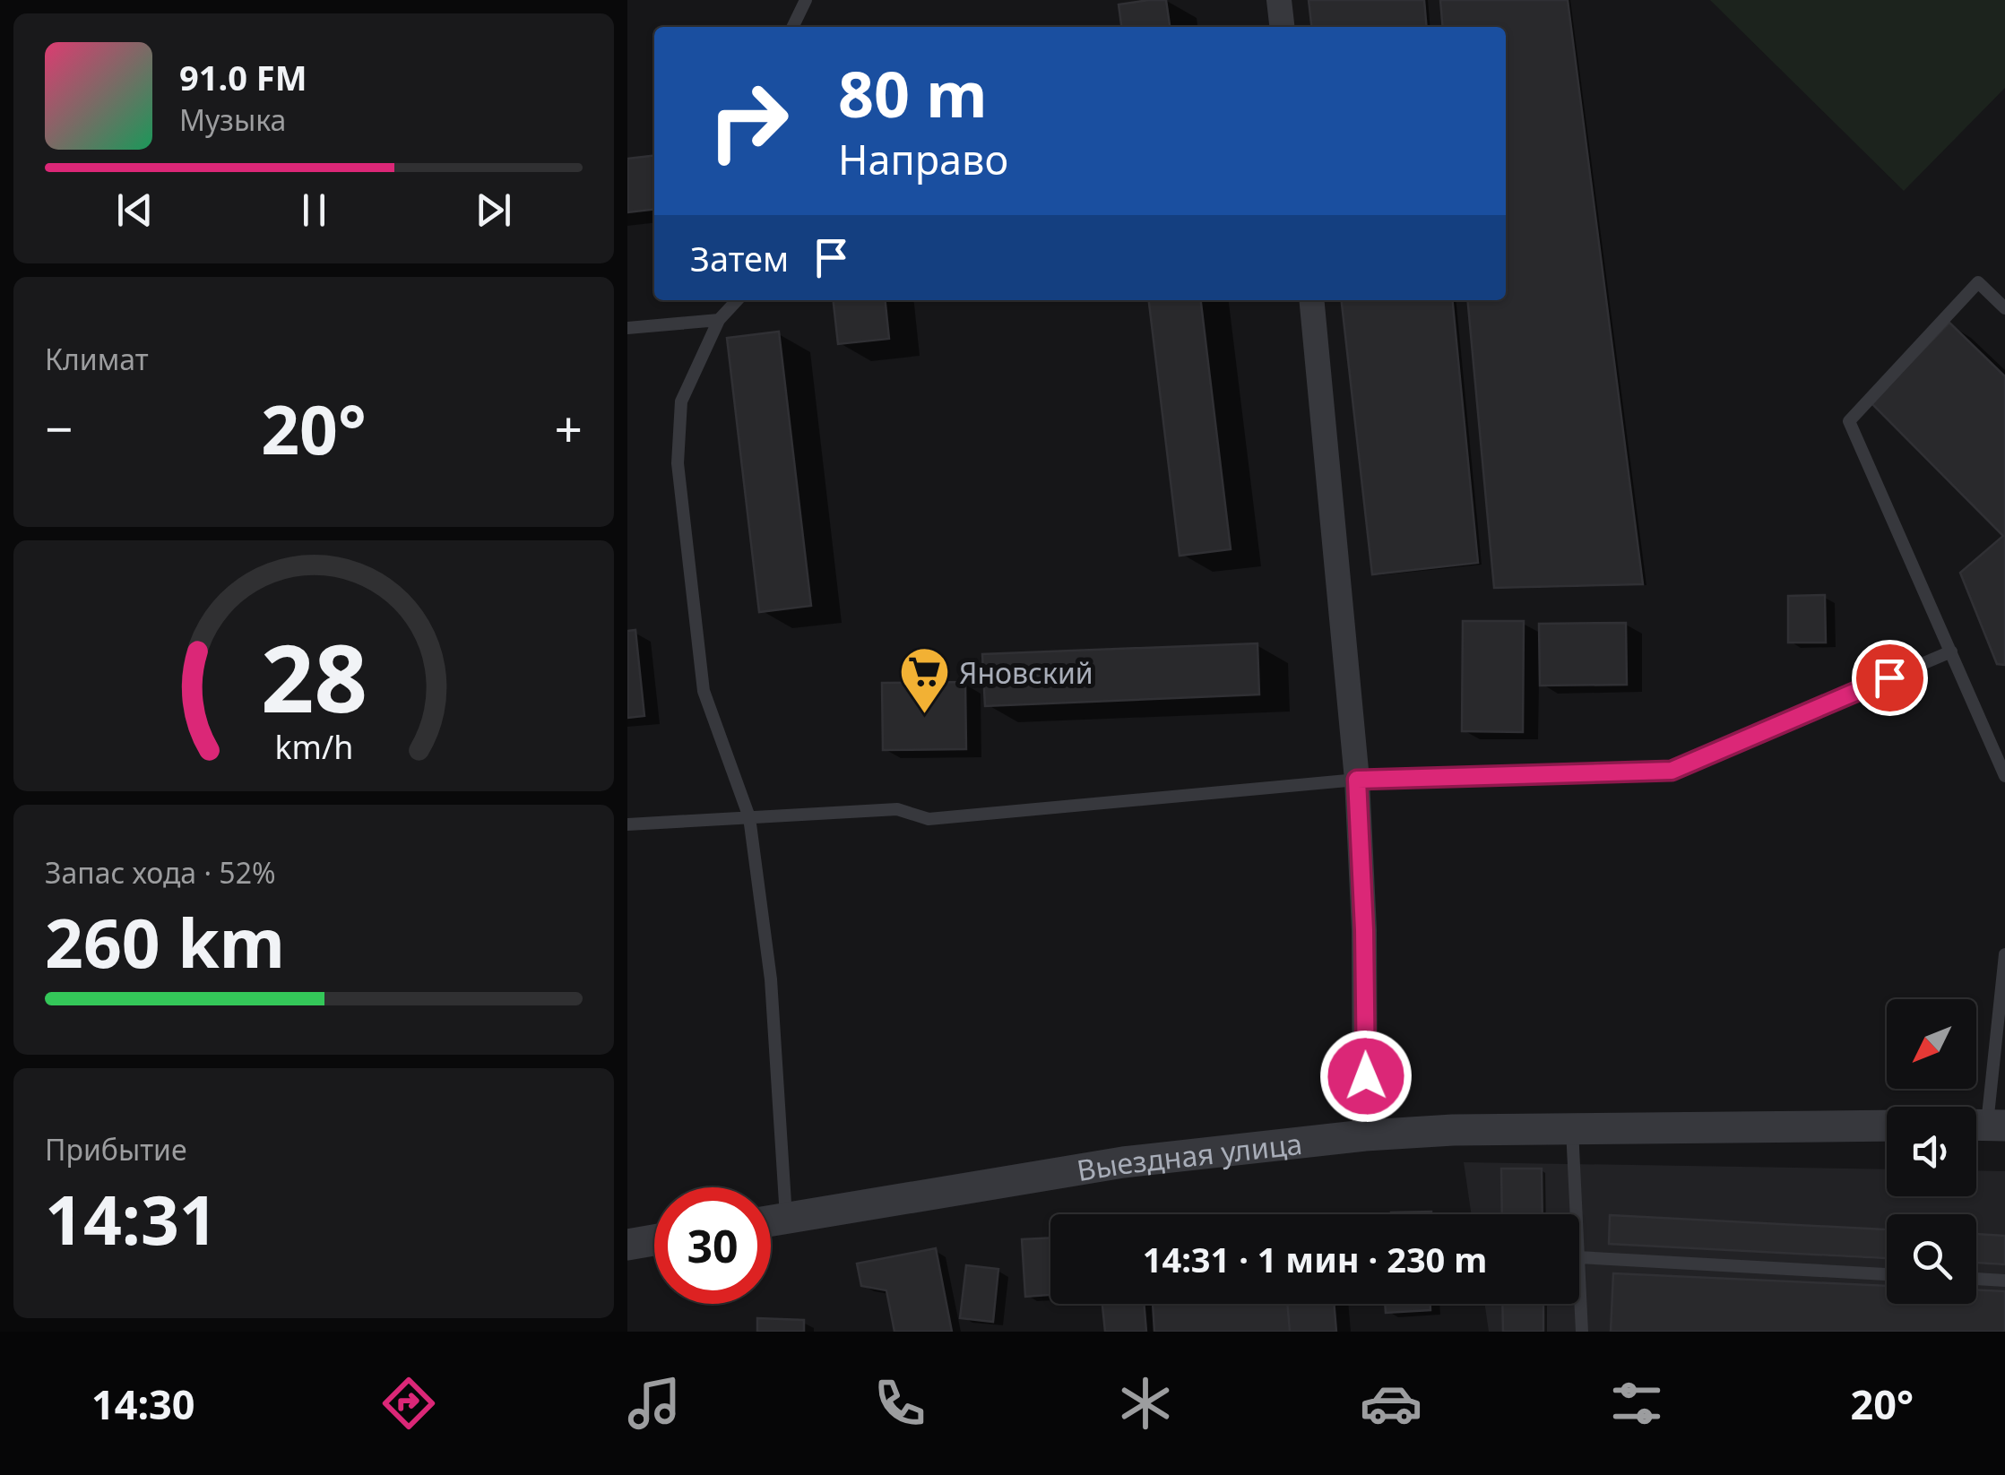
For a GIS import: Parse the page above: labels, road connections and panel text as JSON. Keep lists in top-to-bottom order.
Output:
{
  "streets": {
    "street": ["Выездная улица"]
  },
  "places": {
    "supermarket": ["Яновский"]
  },
  "north": "bottom left",
  "page": {
    "turn": ["80 m", "Направо"],
    "song": ["91.0 FM", "Музыка"],
    "then": "Затем",
    "tile": [
      "Климат",
      ["Запас хода · 52%", "260 km"],
      ["Прибытие", "14:31"]
    ],
    "heat": ["−", "20°", "+"],
    "limit": "30",
    "trip": "14:31 · 1 мин · 230 m",
    "tabs": ["14:30", "20°"],
    "gauge": ["28", "km/h"]
  }
}
